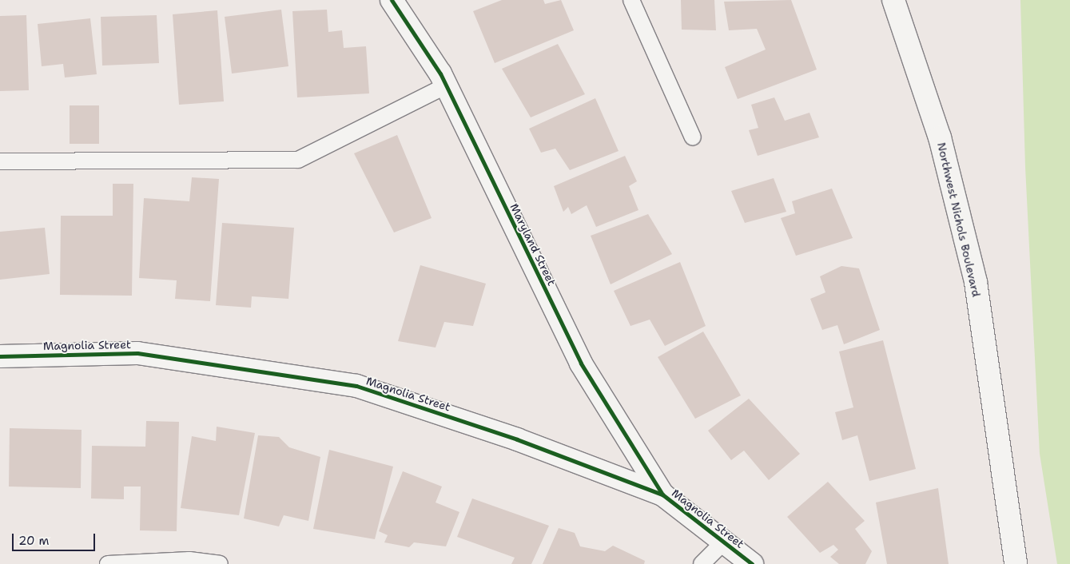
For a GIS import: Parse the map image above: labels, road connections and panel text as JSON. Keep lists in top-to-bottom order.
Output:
{
  "streets": {
    "street": ["Northwest Nichols Boulevard", "Maryland Street", "Magnolia Street"]
  },
  "crossings": [
    ["Maryland Street", "Magnolia Street"]
  ],
  "scale_bar": "20 m"
}
